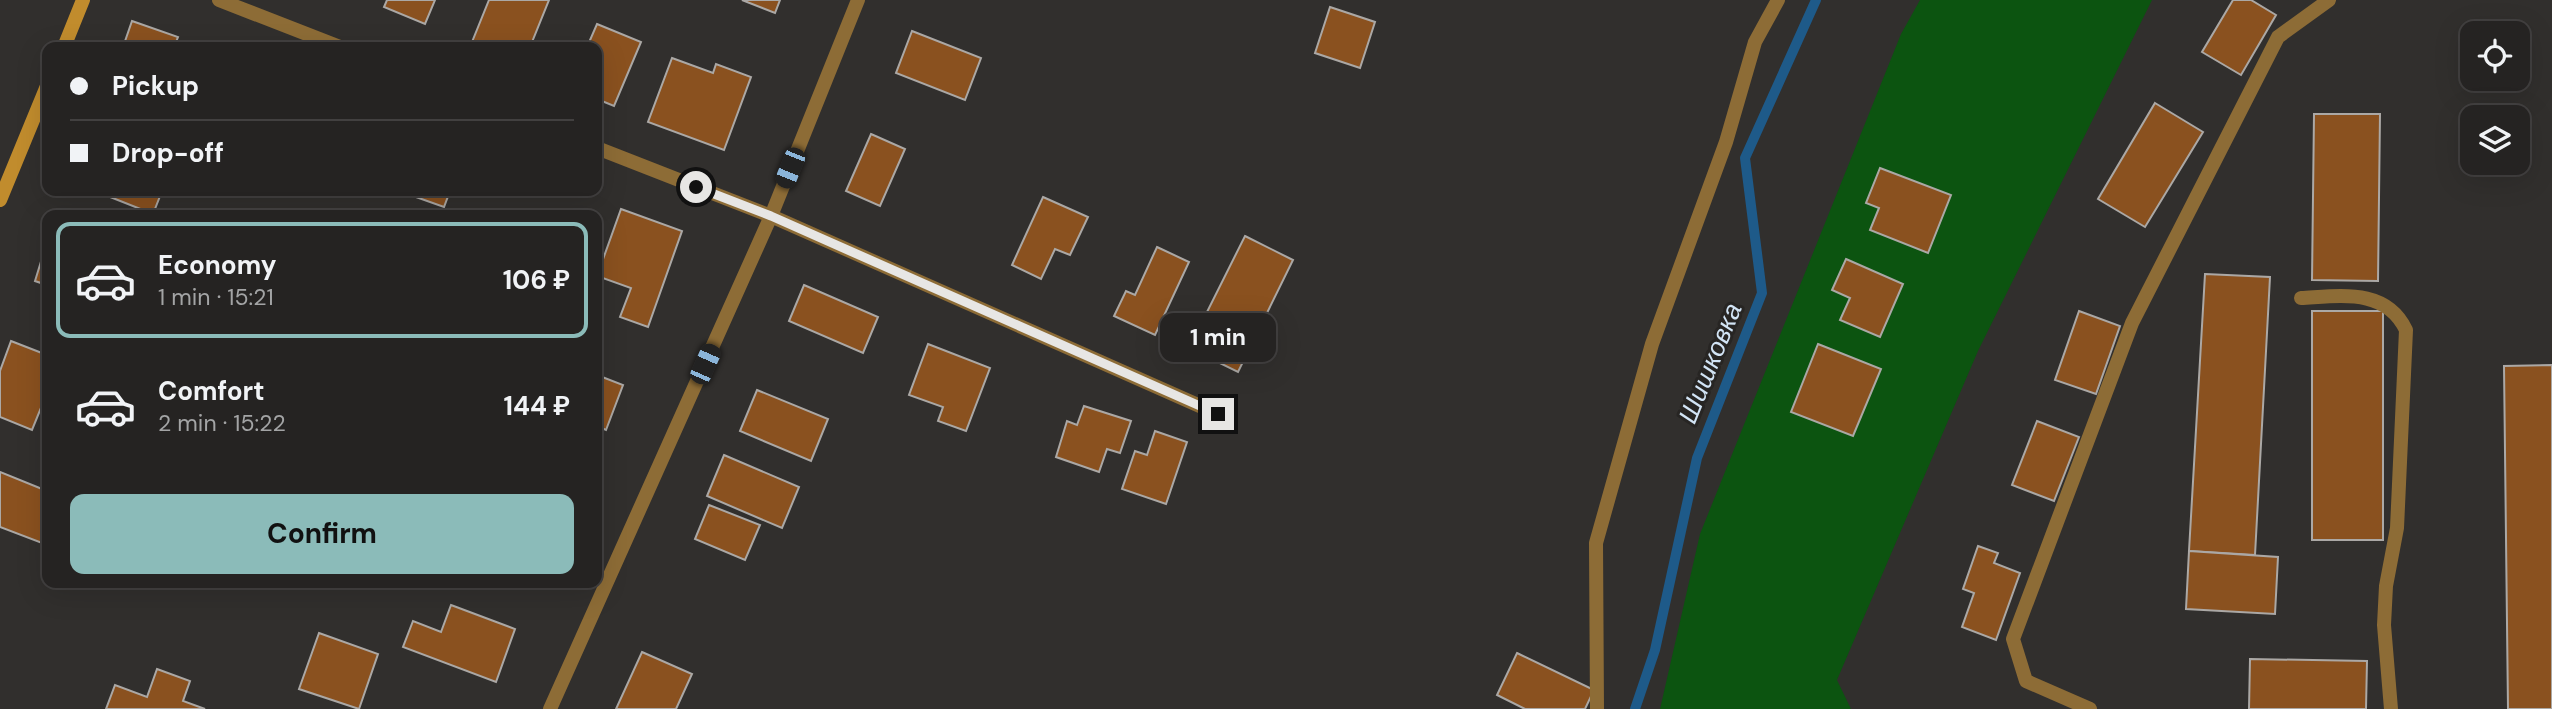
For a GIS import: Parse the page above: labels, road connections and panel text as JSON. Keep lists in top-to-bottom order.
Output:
{
  "water": ["Шишковка"],
  "page": {
    "banner": ["Pickup", "Drop-off"],
    "list": [
      {
        "name": "Economy",
        "note": "1 min · 15:21",
        "value": "106 ₽"
      },
      {
        "name": "Comfort",
        "note": "2 min · 15:22",
        "value": "144 ₽"
      }
    ],
    "bubble": "1 min",
    "buttons": "Confirm"
  }
}
